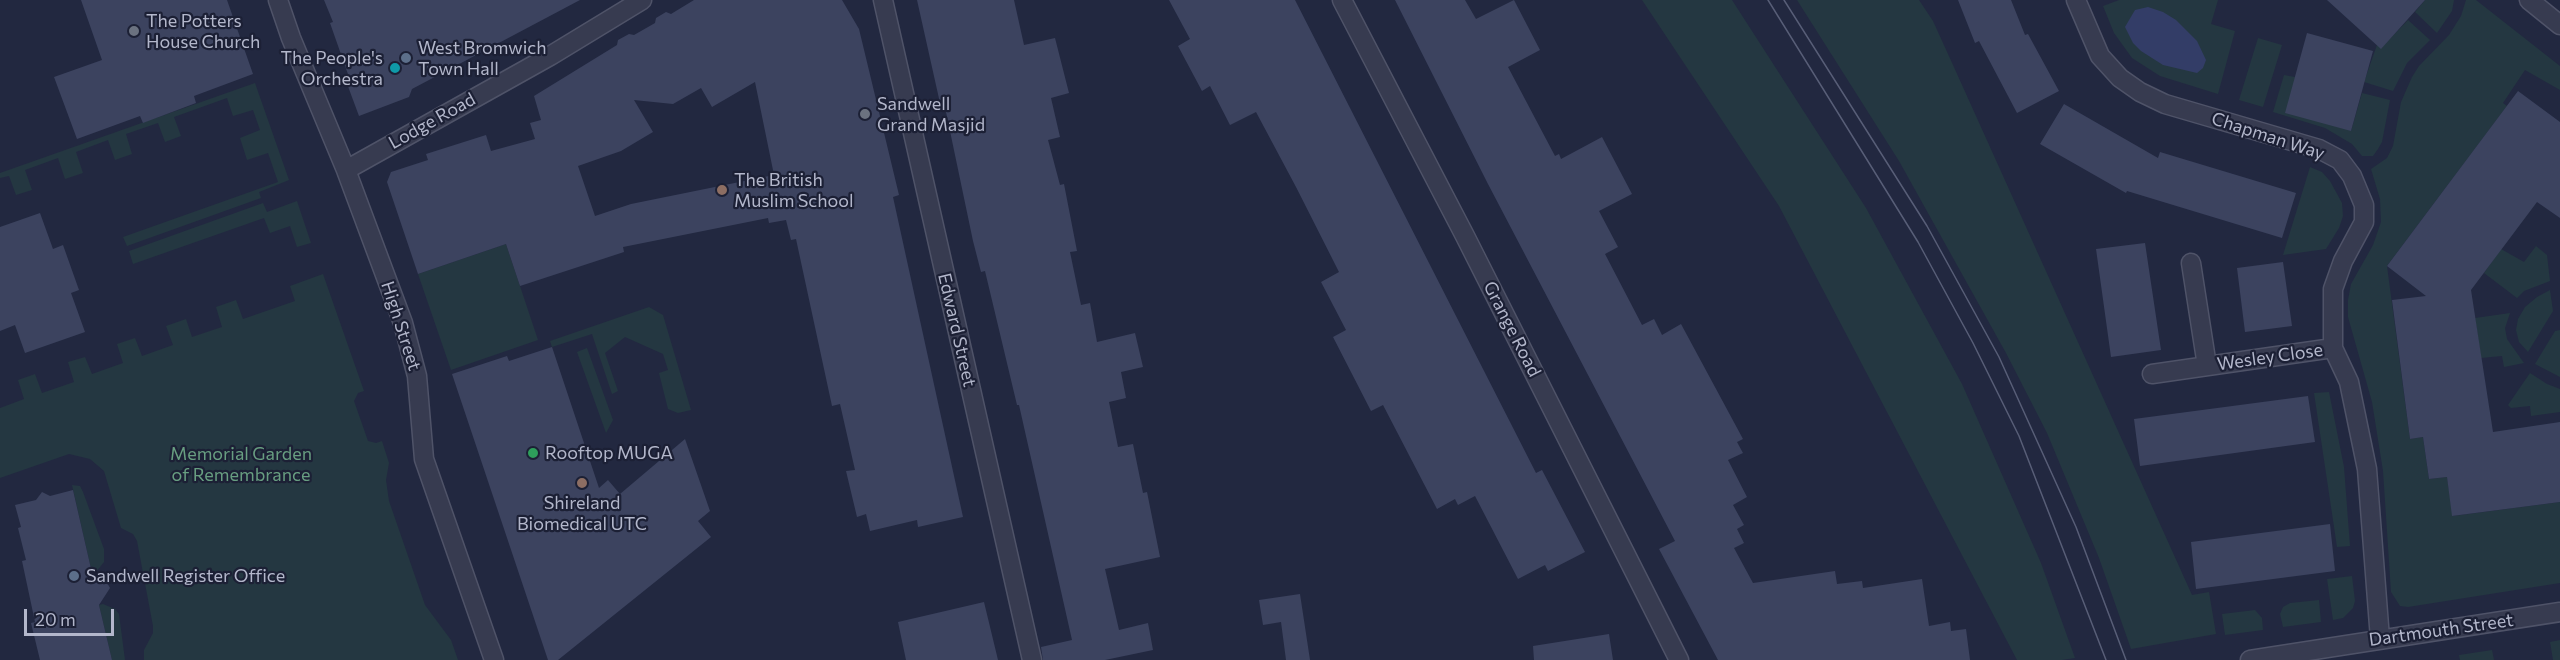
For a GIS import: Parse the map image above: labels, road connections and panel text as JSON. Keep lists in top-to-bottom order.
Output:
{
  "streets": {
    "street": [
      "Lodge Road",
      "Chapman Way",
      "High Street",
      "Grange Road",
      "Edward Street",
      "Wesley Close",
      "Dartmouth Street"
    ]
  },
  "crossings": [
    ["Lodge Road", "High Street"],
    ["Chapman Way", "Wesley Close"],
    ["Chapman Way", "Dartmouth Street"]
  ],
  "parks": ["Memorial Garden of Remembrance"],
  "places": [
    "The Potters House Church",
    "West Bromwich Town Hall",
    "The People's Orchestra",
    "Sandwell Grand Masjid",
    "The British Muslim School",
    "Rooftop MUGA",
    "Shireland Biomedical UTC",
    "Sandwell Register Office"
  ],
  "scale_bar": "20 m"
}
